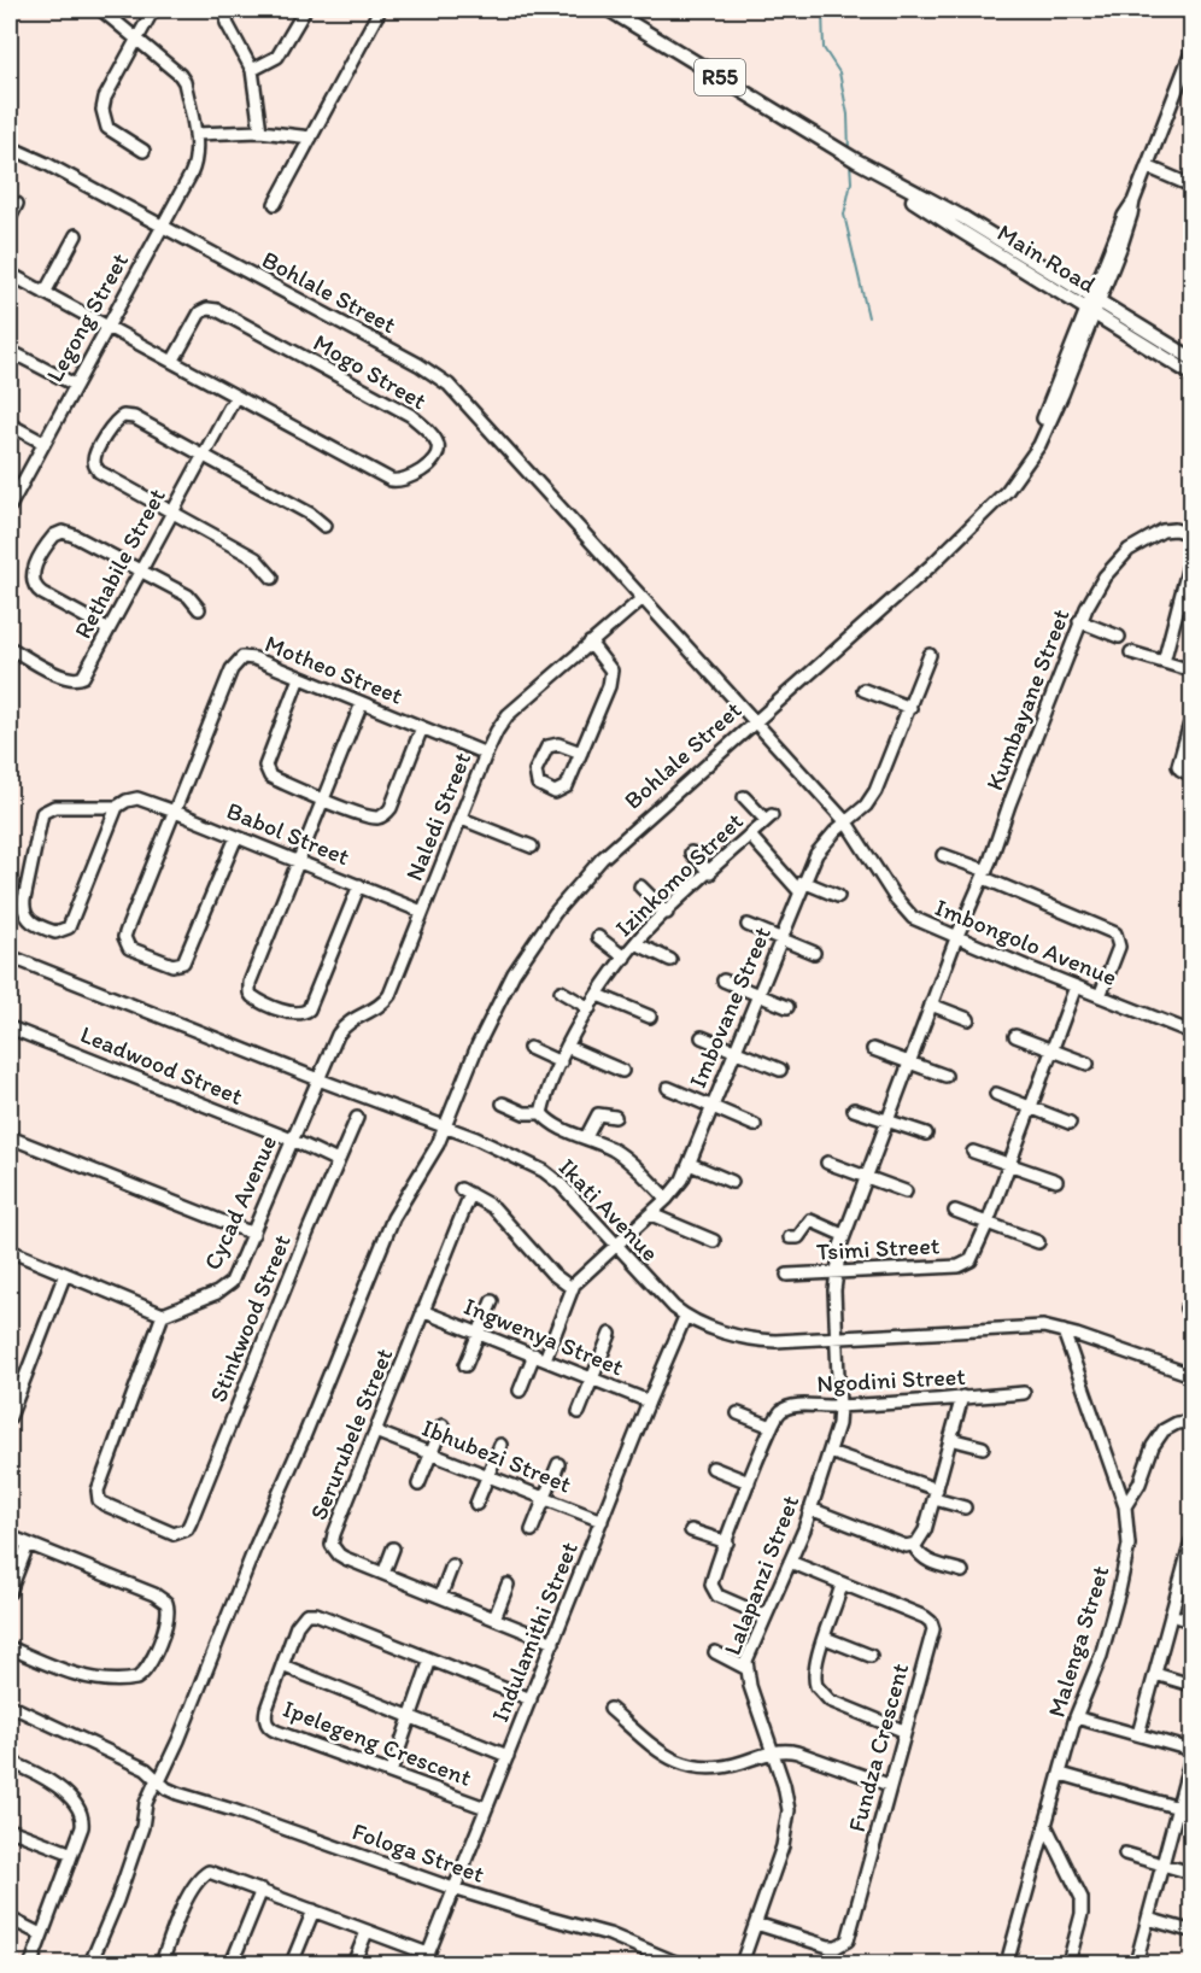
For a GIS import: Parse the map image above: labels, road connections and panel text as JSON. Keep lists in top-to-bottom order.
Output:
{
  "streets": {
    "main road": ["R55", "Main Road"],
    "street": [
      "Bohlale Street",
      "Legong Street",
      "Mogo Street",
      "Rethabile Street",
      "Motheo Street",
      "Kumbayane Street",
      "Naledi Street",
      "Babol Street",
      "Izinkomo Street",
      "Imbongolo Avenue",
      "Imbovane Street",
      "Leadwood Street",
      "Cycad Avenue",
      "Ikati Avenue",
      "Tsimi Street",
      "Stinkwood Street",
      "Ingwenya Street",
      "Ngodini Street",
      "Serurubele Street",
      "Ibhubezi Street",
      "Lalapanzi Street",
      "Indulamithi Street",
      "Malenga Street",
      "Ipelegeng Crescent",
      "Fundza Crescent",
      "Fologa Street"
    ]
  },
  "crossings": [
    ["Main Road", "Bohlale Street"],
    ["Bohlale Street", "Legong Street"],
    ["Bohlale Street", "Naledi Street"],
    ["Bohlale Street", "Imbongolo Avenue"],
    ["Bohlale Street", "Ikati Avenue"],
    ["Bohlale Street", "Fologa Street"],
    ["Legong Street", "Mogo Street"],
    ["Mogo Street", "Rethabile Street"],
    ["Motheo Street", "Naledi Street"],
    ["Motheo Street", "Babol Street"],
    ["Kumbayane Street", "Imbongolo Avenue"],
    ["Kumbayane Street", "Lalapanzi Street"],
    ["Naledi Street", "Babol Street"],
    ["Naledi Street", "Imbongolo Avenue"],
    ["Naledi Street", "Cycad Avenue"],
    ["Naledi Street", "Ikati Avenue"],
    ["Imbongolo Avenue", "Imbovane Street"],
    ["Imbongolo Avenue", "Tsimi Street"],
    ["Imbongolo Avenue", "Lalapanzi Street"],
    ["Imbovane Street", "Ikati Avenue"],
    ["Imbovane Street", "Ingwenya Street"],
    ["Imbovane Street", "Serurubele Street"],
    ["Leadwood Street", "Cycad Avenue"],
    ["Leadwood Street", "Stinkwood Street"],
    ["Cycad Avenue", "Ikati Avenue"],
    ["Cycad Avenue", "Stinkwood Street"],
    ["Ikati Avenue", "Lalapanzi Street"],
    ["Ikati Avenue", "Indulamithi Street"],
    ["Ikati Avenue", "Malenga Street"],
    ["Tsimi Street", "Lalapanzi Street"],
    ["Ingwenya Street", "Serurubele Street"],
    ["Ingwenya Street", "Indulamithi Street"],
    ["Ngodini Street", "Lalapanzi Street"],
    ["Serurubele Street", "Ibhubezi Street"],
    ["Serurubele Street", "Indulamithi Street"],
    ["Ibhubezi Street", "Indulamithi Street"],
    ["Lalapanzi Street", "Fundza Crescent"],
    ["Indulamithi Street", "Ipelegeng Crescent"],
    ["Indulamithi Street", "Fologa Street"]
  ]
}
